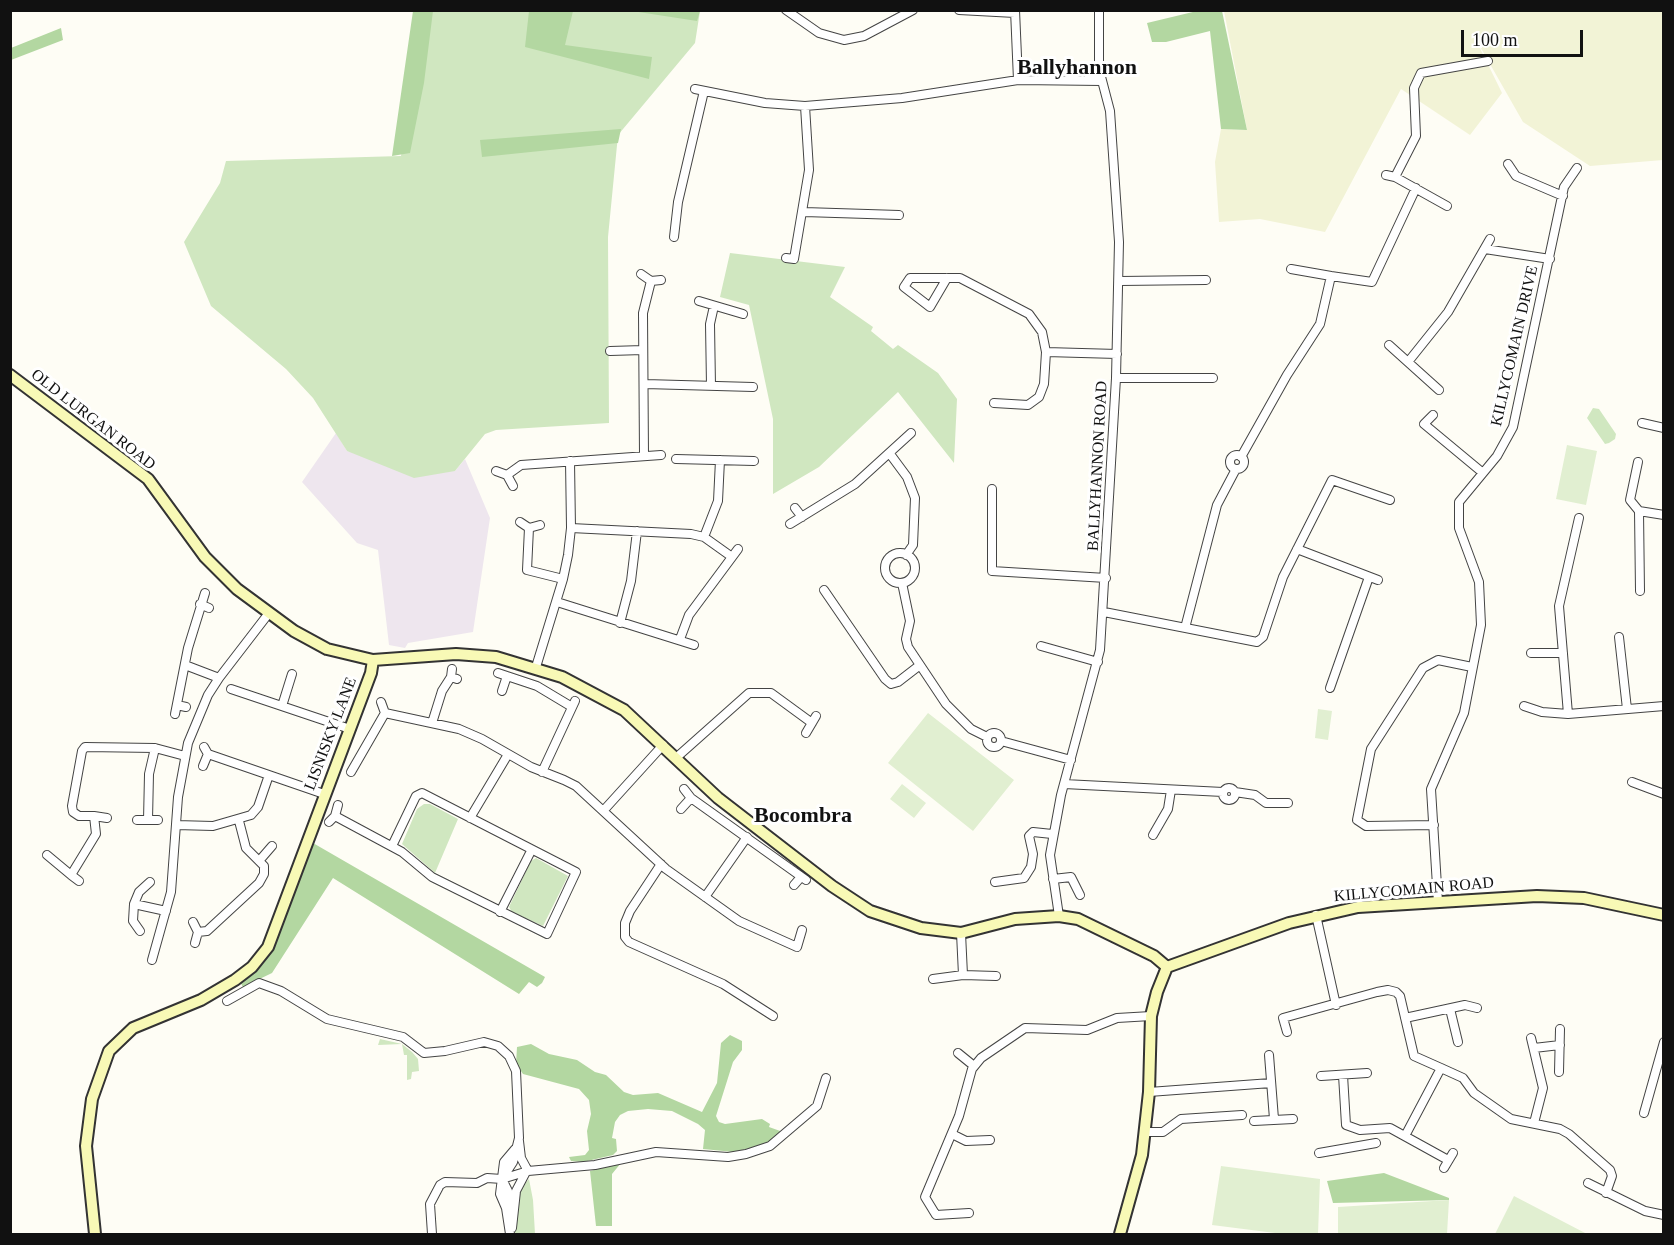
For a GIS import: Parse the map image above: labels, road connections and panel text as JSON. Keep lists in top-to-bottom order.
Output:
{
  "streets": {
    "street": [
      "KILLYCOMAIN DRIVE",
      "OLD LURGAN ROAD",
      "BALLYHANNON ROAD",
      "LISNISKY LANE",
      "KILLYCOMAIN ROAD"
    ]
  },
  "crossings": [
    ["KILLYCOMAIN DRIVE", "KILLYCOMAIN ROAD"],
    ["OLD LURGAN ROAD", "LISNISKY LANE"]
  ],
  "districts": ["Ballyhannon", "Bocombra"],
  "scale_bar": "100 m"
}
